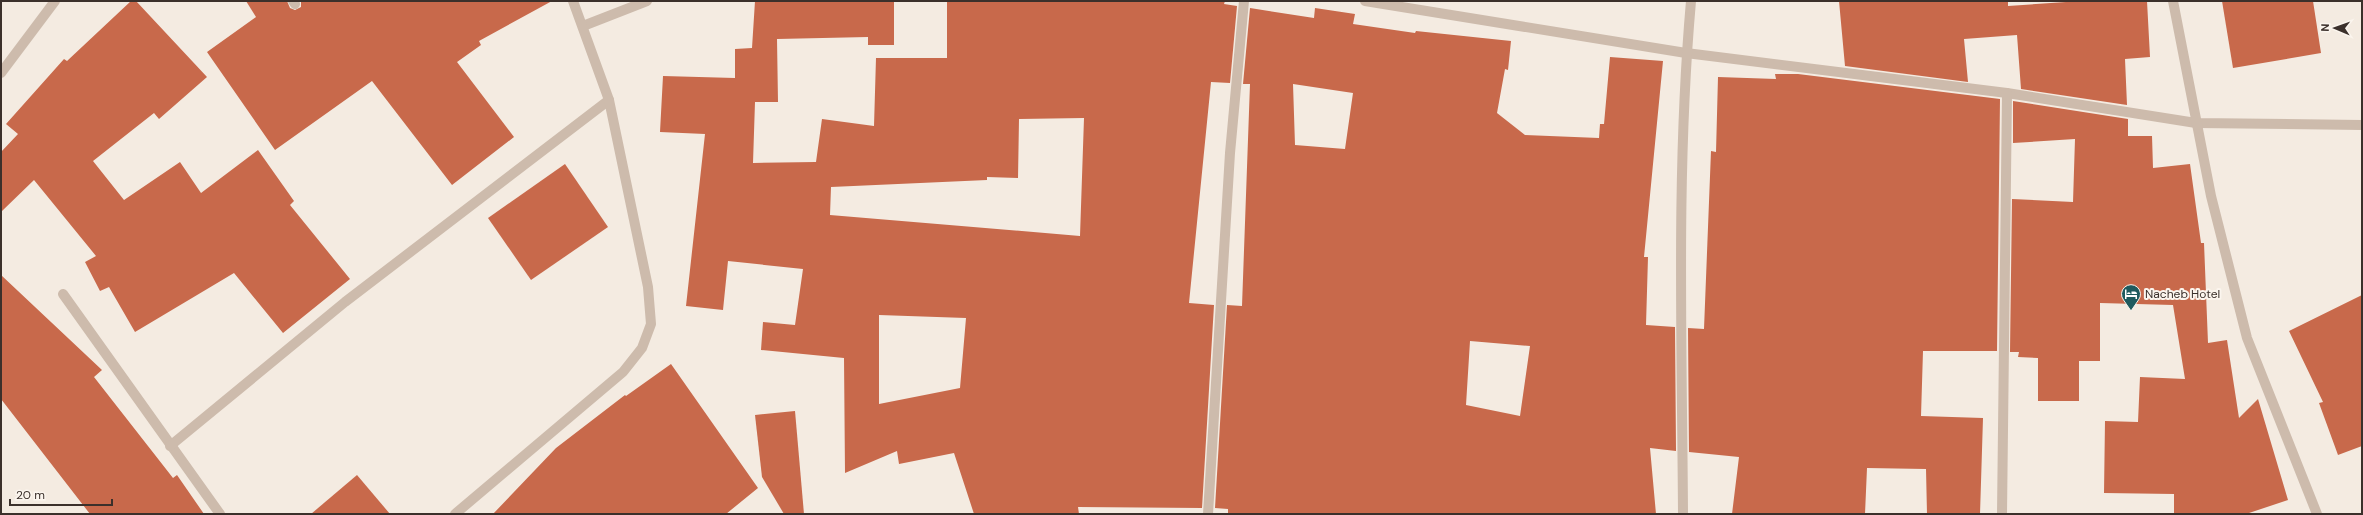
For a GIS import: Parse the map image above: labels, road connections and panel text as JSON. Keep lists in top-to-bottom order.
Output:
{
  "places": {
    "hotel": ["Nacheb Hotel"]
  },
  "scale_bar": "20 m",
  "north": "left"
}
